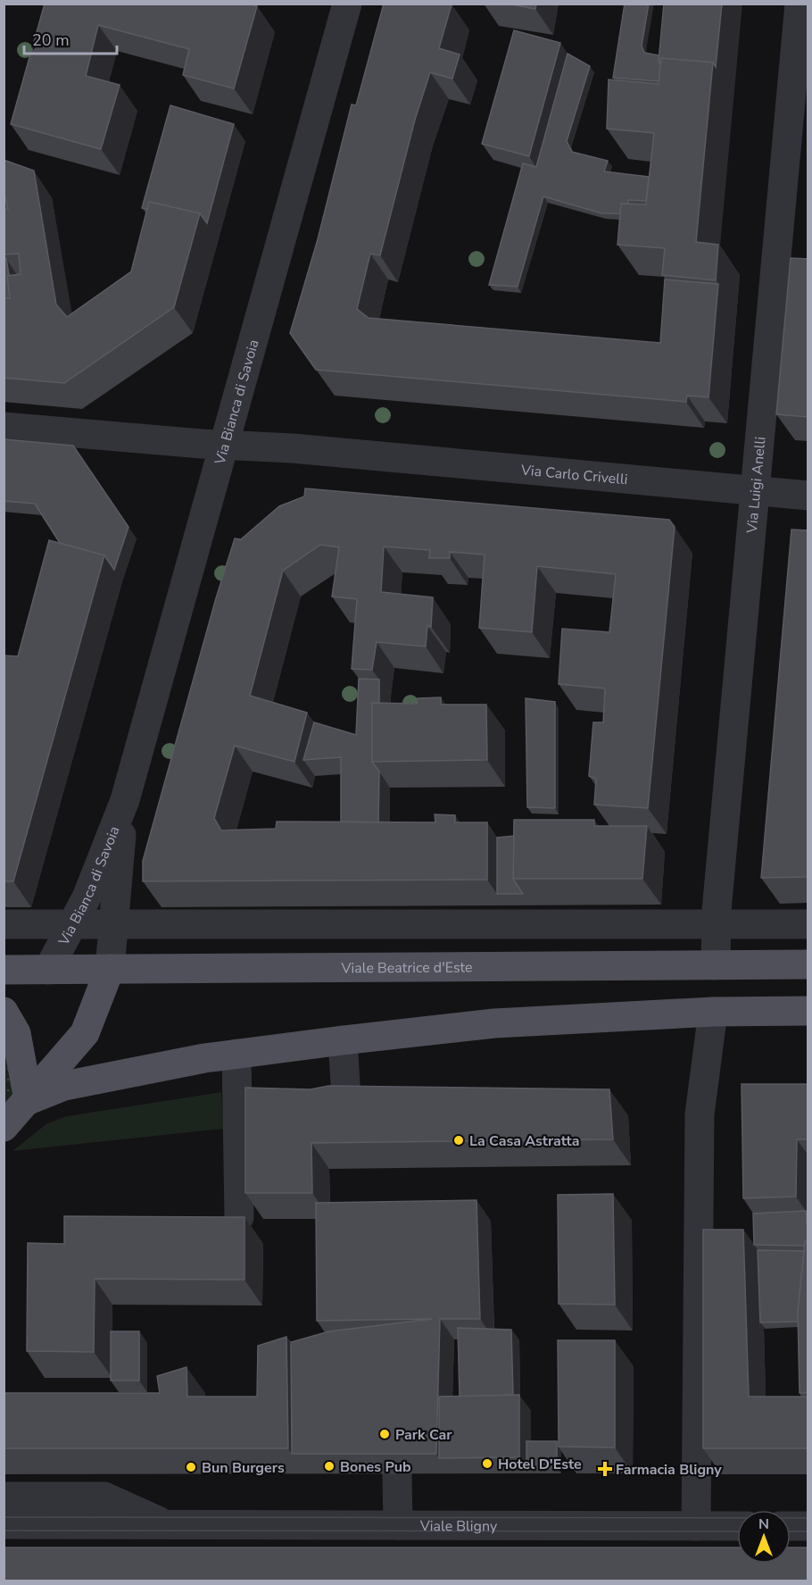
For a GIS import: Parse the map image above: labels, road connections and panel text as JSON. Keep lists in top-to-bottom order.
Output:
{
  "streets": {
    "main road": ["Viale Beatrice d'Este"],
    "street": [
      "Via Bianca di Savoia",
      "Via Carlo Crivelli",
      "Via Luigi Anelli",
      "Viale Bligny"
    ]
  },
  "crossings": [
    ["Via Bianca di Savoia", "Via Carlo Crivelli"],
    ["Via Bianca di Savoia", "Viale Beatrice d'Este"],
    ["Via Carlo Crivelli", "Via Luigi Anelli"],
    ["Via Luigi Anelli", "Viale Beatrice d'Este"]
  ],
  "places": {
    "other": [
      "La Casa Astratta",
      "Park Car",
      "Hotel D'Este",
      "Bones Pub",
      "Bun Burgers"
    ],
    "health": ["Farmacia Bligny"]
  },
  "scale_bar": "20 m",
  "north": "top"
}
